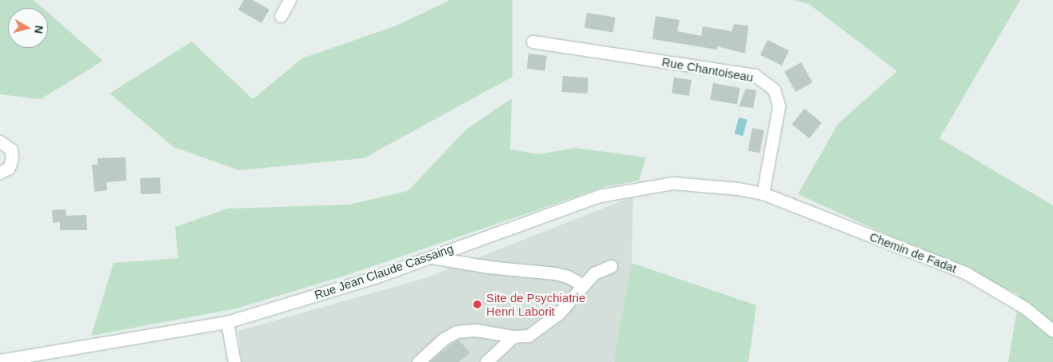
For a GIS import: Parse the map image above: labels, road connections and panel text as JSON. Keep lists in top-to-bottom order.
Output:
{
  "streets": {
    "street": ["Rue Chantoiseau", "Chemin de Fadat", "Rue Jean Claude Cassaing"]
  },
  "crossings": [
    ["Rue Chantoiseau", "Chemin de Fadat"],
    ["Rue Chantoiseau", "Rue Jean Claude Cassaing"],
    ["Chemin de Fadat", "Rue Jean Claude Cassaing"]
  ],
  "places": ["Site de Psychiatrie Henri Laborit"],
  "north": "right"
}
